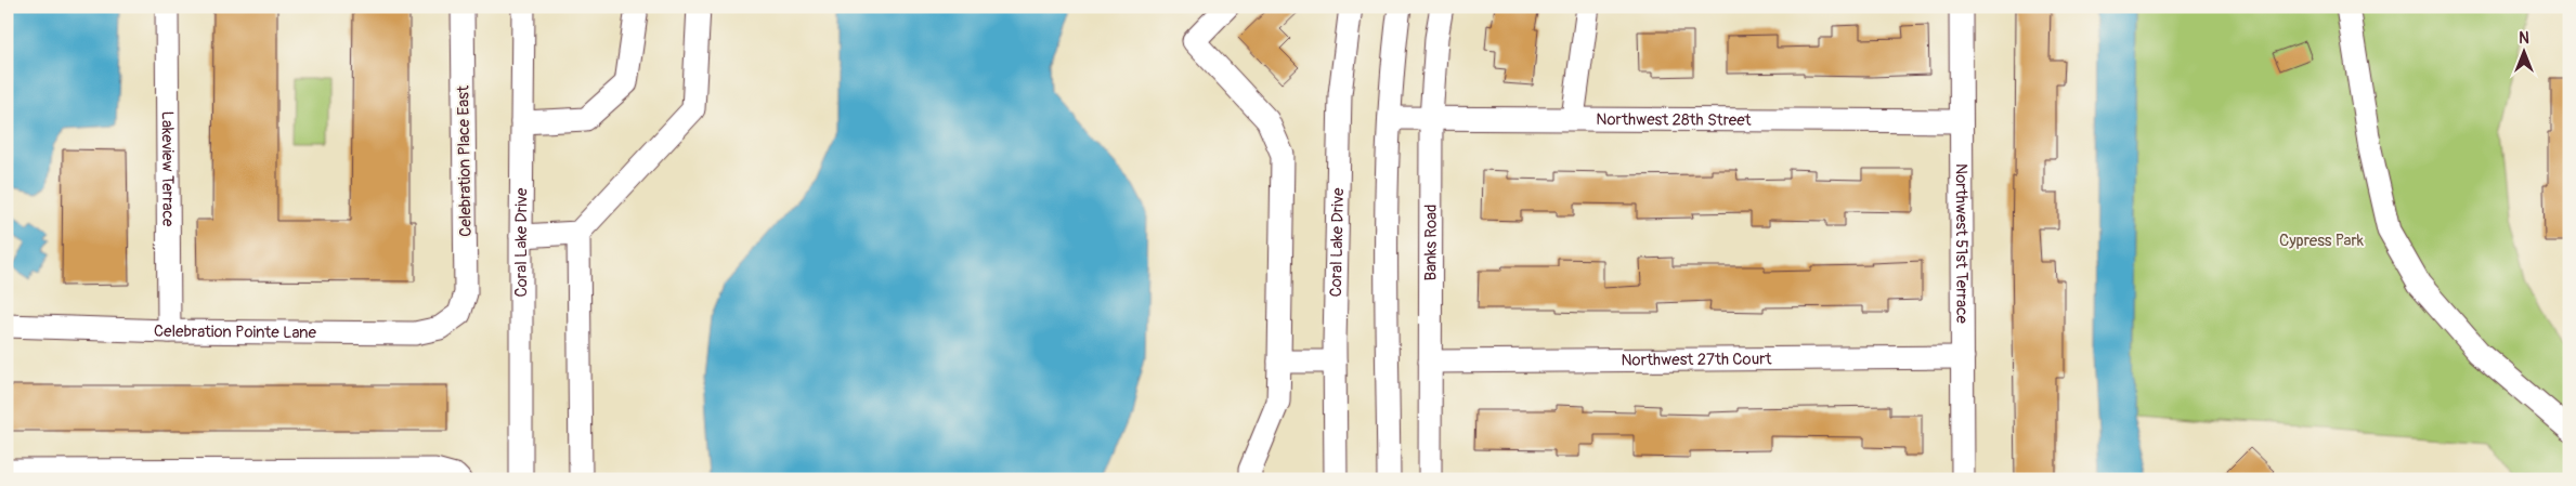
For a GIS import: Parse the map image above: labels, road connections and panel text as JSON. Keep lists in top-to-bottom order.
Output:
{
  "streets": {
    "street": [
      "Northwest 28th Street",
      "Celebration Place East",
      "Lakeview Terrace",
      "Coral Lake Drive",
      "Banks Road",
      "Northwest 51st Terrace",
      "Celebration Pointe Lane",
      "Northwest 27th Court"
    ]
  },
  "crossings": [
    ["Northwest 28th Street", "Banks Road"],
    ["Northwest 28th Street", "Northwest 51st Terrace"],
    ["Celebration Place East", "Celebration Pointe Lane"],
    ["Lakeview Terrace", "Celebration Pointe Lane"],
    ["Banks Road", "Northwest 27th Court"],
    ["Northwest 51st Terrace", "Northwest 27th Court"]
  ],
  "parks": ["Cypress Park"],
  "north": "top"
}
